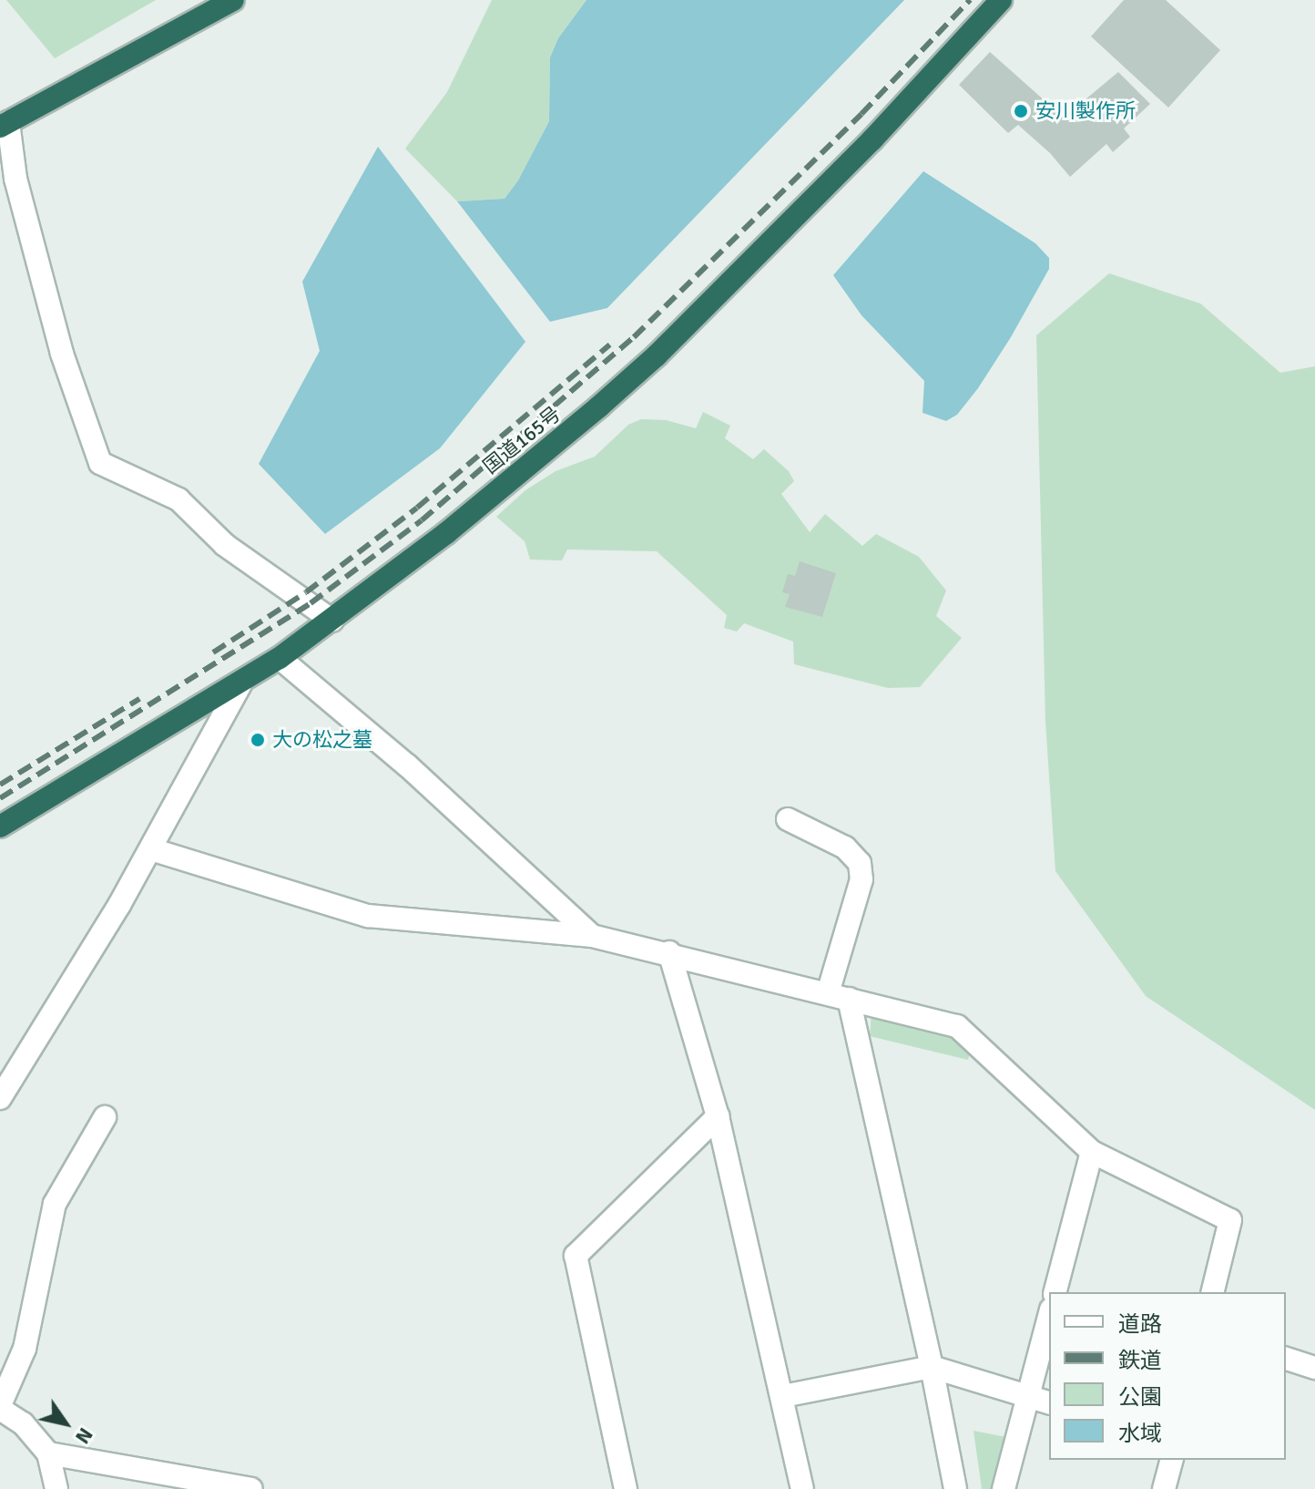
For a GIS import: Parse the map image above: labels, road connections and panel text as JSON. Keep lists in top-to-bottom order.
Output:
{
  "streets": {
    "highway": ["国道165号"]
  },
  "places": ["安川製作所", "大の松之墓"],
  "legend": [
    "道路",
    "鉄道",
    "公園",
    "水域"
  ],
  "north": "bottom right"
}
